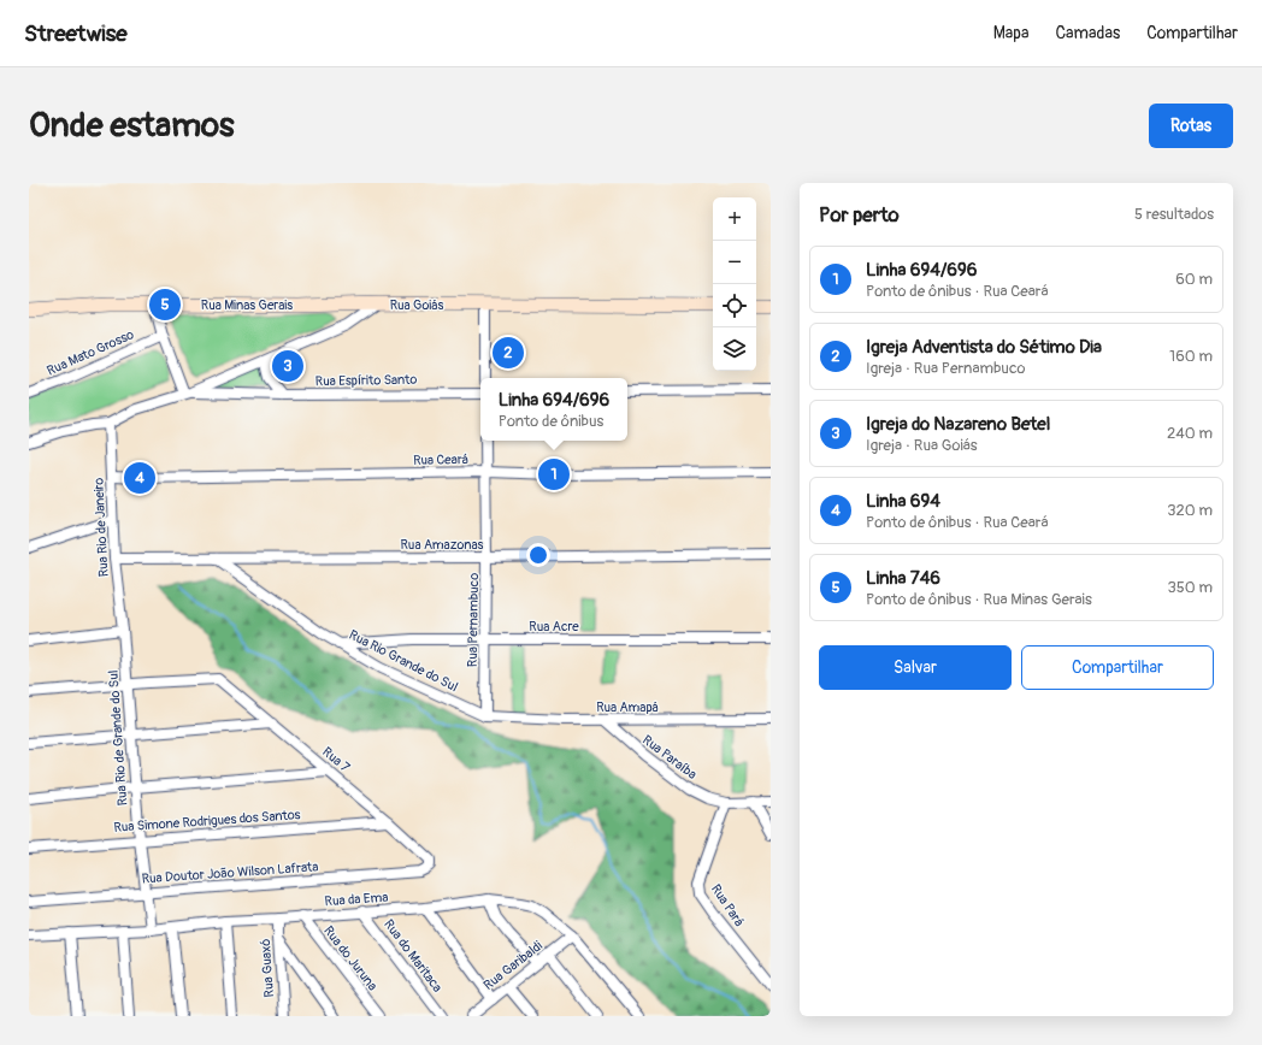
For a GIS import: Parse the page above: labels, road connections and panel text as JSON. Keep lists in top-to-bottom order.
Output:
{
  "streets": {
    "street": [
      "Rua Minas Gerais",
      "Rua Goiás",
      "Rua Mato Grosso",
      "Rua Espírito Santo",
      "Rua Ceará",
      "Rua Rio de Janeiro",
      "Rua Amazonas",
      "Rua Pernambuco",
      "Rua Acre",
      "Rua Rio Grande do Sul",
      "Rua Amapá",
      "Rua Rio de Grande do Sul",
      "Rua Paraíba",
      "Rua 7",
      "Rua Simone Rodrigues dos Santos",
      "Rua Doutor João Wilson Lafrata",
      "Rua da Ema",
      "Rua Pará",
      "Rua do Maritaca",
      "Rua do Juruna",
      "Rua Garibaldi",
      "Rua Guaxó"
    ]
  },
  "crossings": [
    ["Rua Minas Gerais", "Rua Goiás"],
    ["Rua Goiás", "Rua Espírito Santo"],
    ["Rua Goiás", "Rua Rio de Janeiro"],
    ["Rua Ceará", "Rua Rio de Janeiro"],
    ["Rua Ceará", "Rua Pernambuco"],
    ["Rua Rio de Janeiro", "Rua Amazonas"],
    ["Rua Rio de Janeiro", "Rua Rio de Grande do Sul"],
    ["Rua Amazonas", "Rua Pernambuco"],
    ["Rua Amazonas", "Rua Rio Grande do Sul"],
    ["Rua Pernambuco", "Rua Acre"],
    ["Rua Pernambuco", "Rua Rio Grande do Sul"],
    ["Rua Pernambuco", "Rua Amapá"],
    ["Rua Acre", "Rua Rio Grande do Sul"],
    ["Rua Rio Grande do Sul", "Rua Amapá"],
    ["Rua Amapá", "Rua Paraíba"],
    ["Rua Rio de Grande do Sul", "Rua 7"],
    ["Rua Rio de Grande do Sul", "Rua Simone Rodrigues dos Santos"],
    ["Rua Rio de Grande do Sul", "Rua Doutor João Wilson Lafrata"],
    ["Rua Rio de Grande do Sul", "Rua da Ema"],
    ["Rua Paraíba", "Rua Pará"],
    ["Rua 7", "Rua Simone Rodrigues dos Santos"],
    ["Rua 7", "Rua Doutor João Wilson Lafrata"],
    ["Rua da Ema", "Rua do Maritaca"],
    ["Rua da Ema", "Rua do Juruna"],
    ["Rua da Ema", "Rua Garibaldi"],
    ["Rua da Ema", "Rua Guaxó"]
  ],
  "page": {
    "header": "Streetwise",
    "nav": ["Mapa", "Camadas", "Compartilhar"],
    "buttons": [
      "Rotas",
      ["Salvar", "Compartilhar"]
    ],
    "title": "Onde estamos",
    "heading": ["Por perto", "5 resultados"],
    "map_buttons": ["+", "−"],
    "list": [
      {
        "mark": "1",
        "name": "Linha 694/696",
        "note": "Ponto de ônibus · Rua Ceará",
        "value": "60 m"
      },
      {
        "mark": "2",
        "name": "Igreja Adventista do Sétimo Dia",
        "note": "Igreja · Rua Pernambuco",
        "value": "160 m"
      },
      {
        "mark": "3",
        "name": "Igreja do Nazareno Betel",
        "note": "Igreja · Rua Goiás",
        "value": "240 m"
      },
      {
        "mark": "4",
        "name": "Linha 694",
        "note": "Ponto de ônibus · Rua Ceará",
        "value": "320 m"
      },
      {
        "mark": "5",
        "name": "Linha 746",
        "note": "Ponto de ônibus · Rua Minas Gerais",
        "value": "350 m"
      }
    ],
    "pins": [
      "5",
      "2",
      "3",
      "1",
      "4"
    ],
    "popup": ["Linha 694/696", "Ponto de ônibus"]
  }
}
